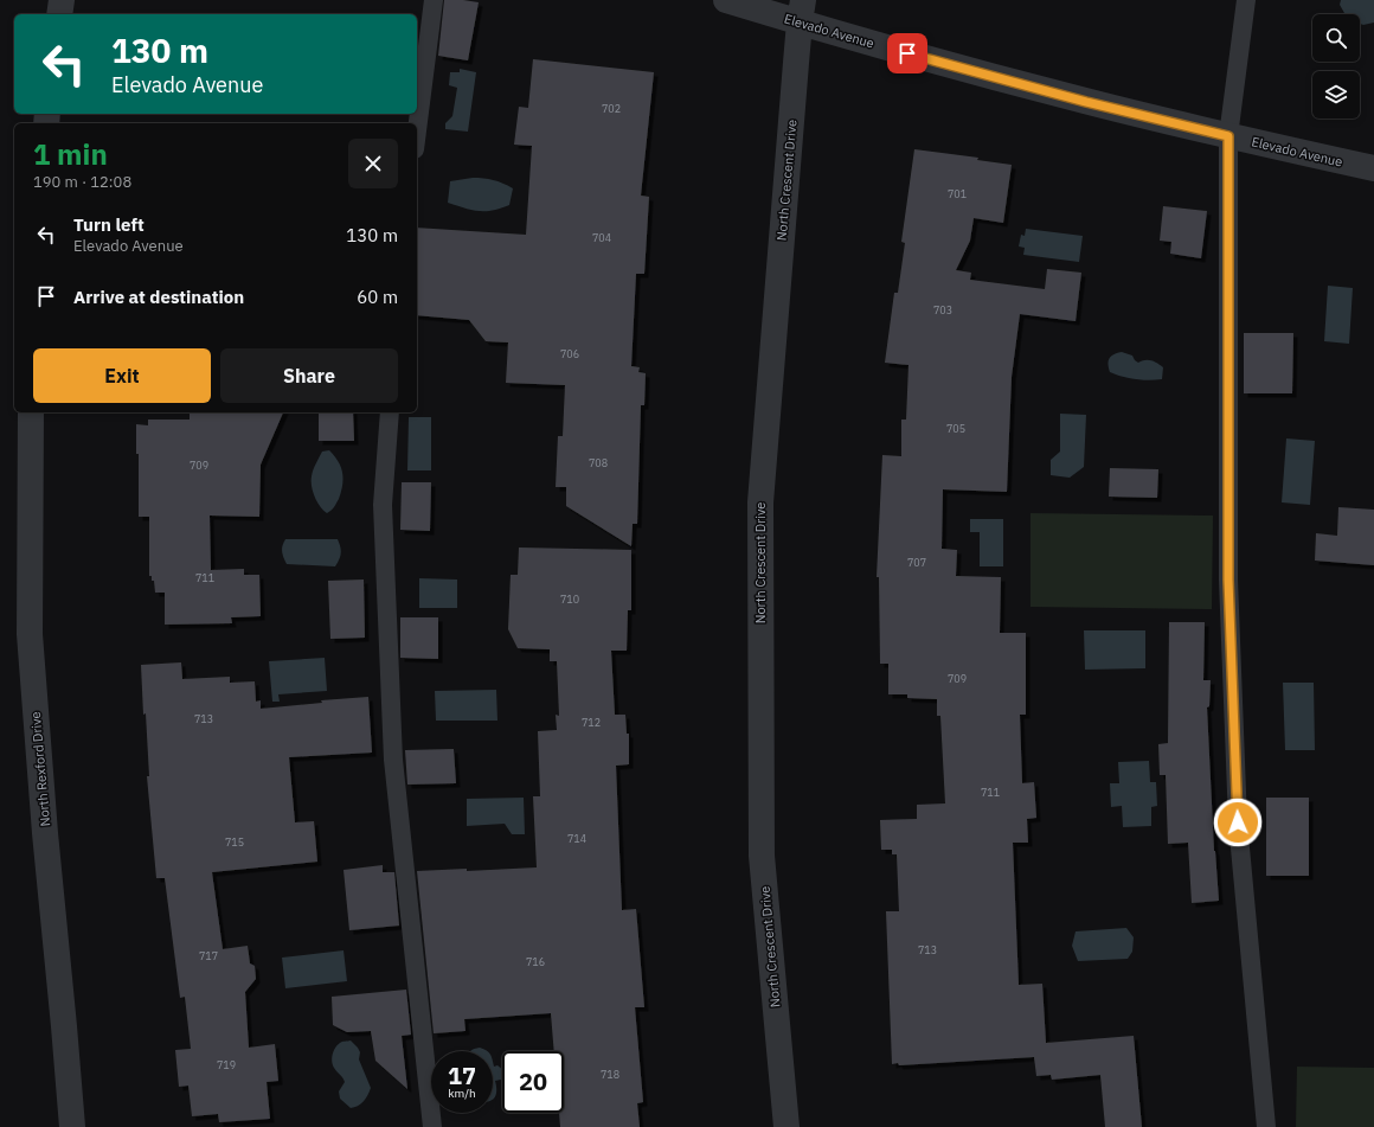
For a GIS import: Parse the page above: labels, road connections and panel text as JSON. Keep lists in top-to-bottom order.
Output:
{
  "streets": {
    "street": ["Elevado Avenue", "North Crescent Drive", "North Rexford Drive"]
  },
  "crossings": [
    ["Elevado Avenue", "North Crescent Drive"]
  ],
  "house_numbers": [
    "702",
    "701",
    "704",
    "703",
    "706",
    "705",
    "708",
    "709",
    "707",
    "711",
    "710",
    "709",
    "713",
    "712",
    "711",
    "714",
    "715",
    "713",
    "717",
    "716",
    "719",
    "718"
  ],
  "page": {
    "turn": ["130 m", "Elevado Avenue"],
    "heading": ["1 min", "190 m · 12:08"],
    "list": [
      {
        "name": "Turn left",
        "note": "Elevado Avenue",
        "value": "130 m"
      },
      {
        "name": "Arrive at destination",
        "value": "60 m"
      }
    ],
    "buttons": ["Exit", "Share"],
    "speed": "17 km/h",
    "limit": "20"
  }
}
